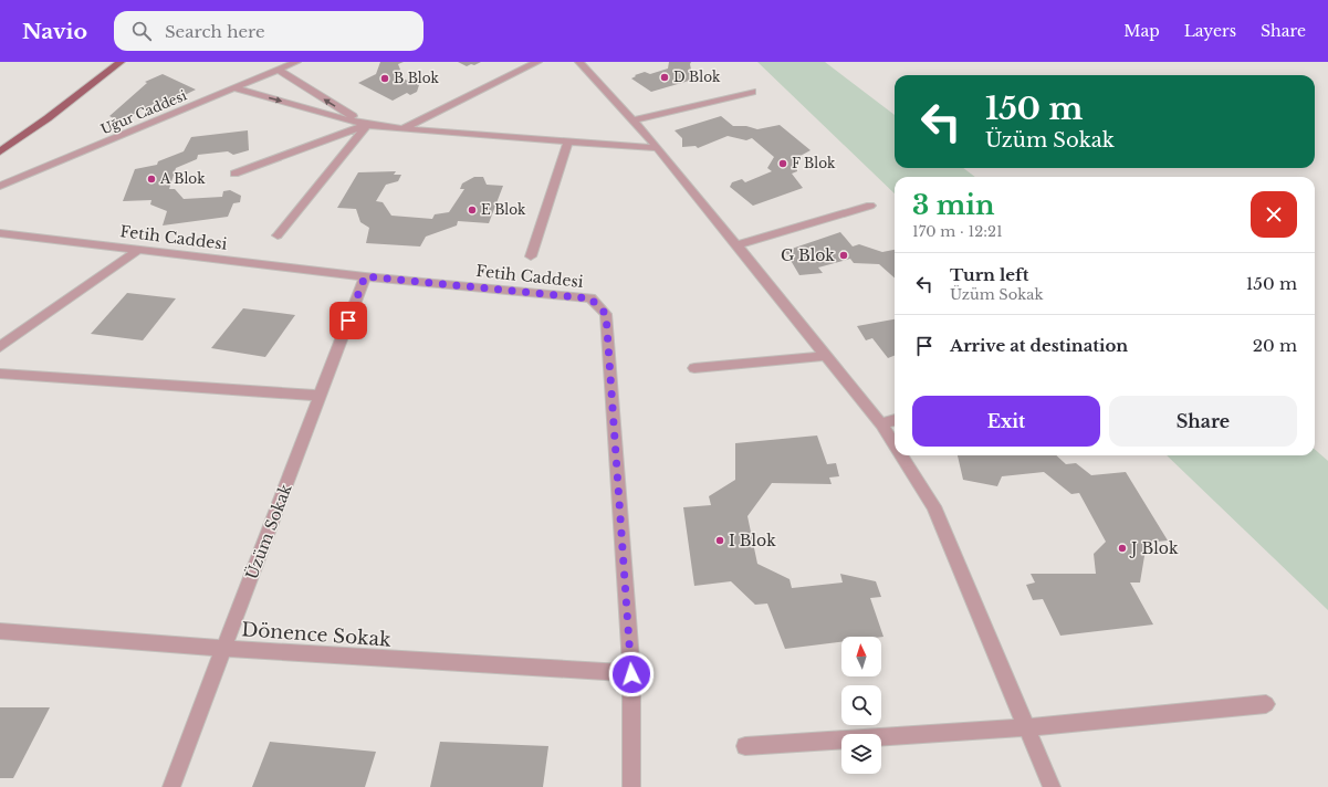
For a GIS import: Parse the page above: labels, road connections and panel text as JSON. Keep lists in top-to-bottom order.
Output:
{
  "streets": {
    "street": [
      "Uğur Caddesi",
      "Fetih Caddesi",
      "Üzüm Sokak",
      "Dönence Sokak"
    ]
  },
  "crossings": [
    ["Fetih Caddesi", "Üzüm Sokak"],
    ["Fetih Caddesi", "Dönence Sokak"],
    ["Üzüm Sokak", "Dönence Sokak"]
  ],
  "places": [
    "D Blok",
    "B Blok",
    "F Blok",
    "A Blok",
    "E Blok",
    "G Blok",
    "I Blok",
    "J Blok"
  ],
  "north": "top",
  "page": {
    "header": "Navio",
    "search": "Search here",
    "nav": ["Map", "Layers", "Share"],
    "turn": ["150 m", "Üzüm Sokak"],
    "heading": ["3 min", "170 m · 12:21"],
    "list": [
      {
        "name": "Turn left",
        "note": "Üzüm Sokak",
        "value": "150 m"
      },
      {
        "name": "Arrive at destination",
        "value": "20 m"
      }
    ],
    "buttons": ["Exit", "Share"]
  }
}
